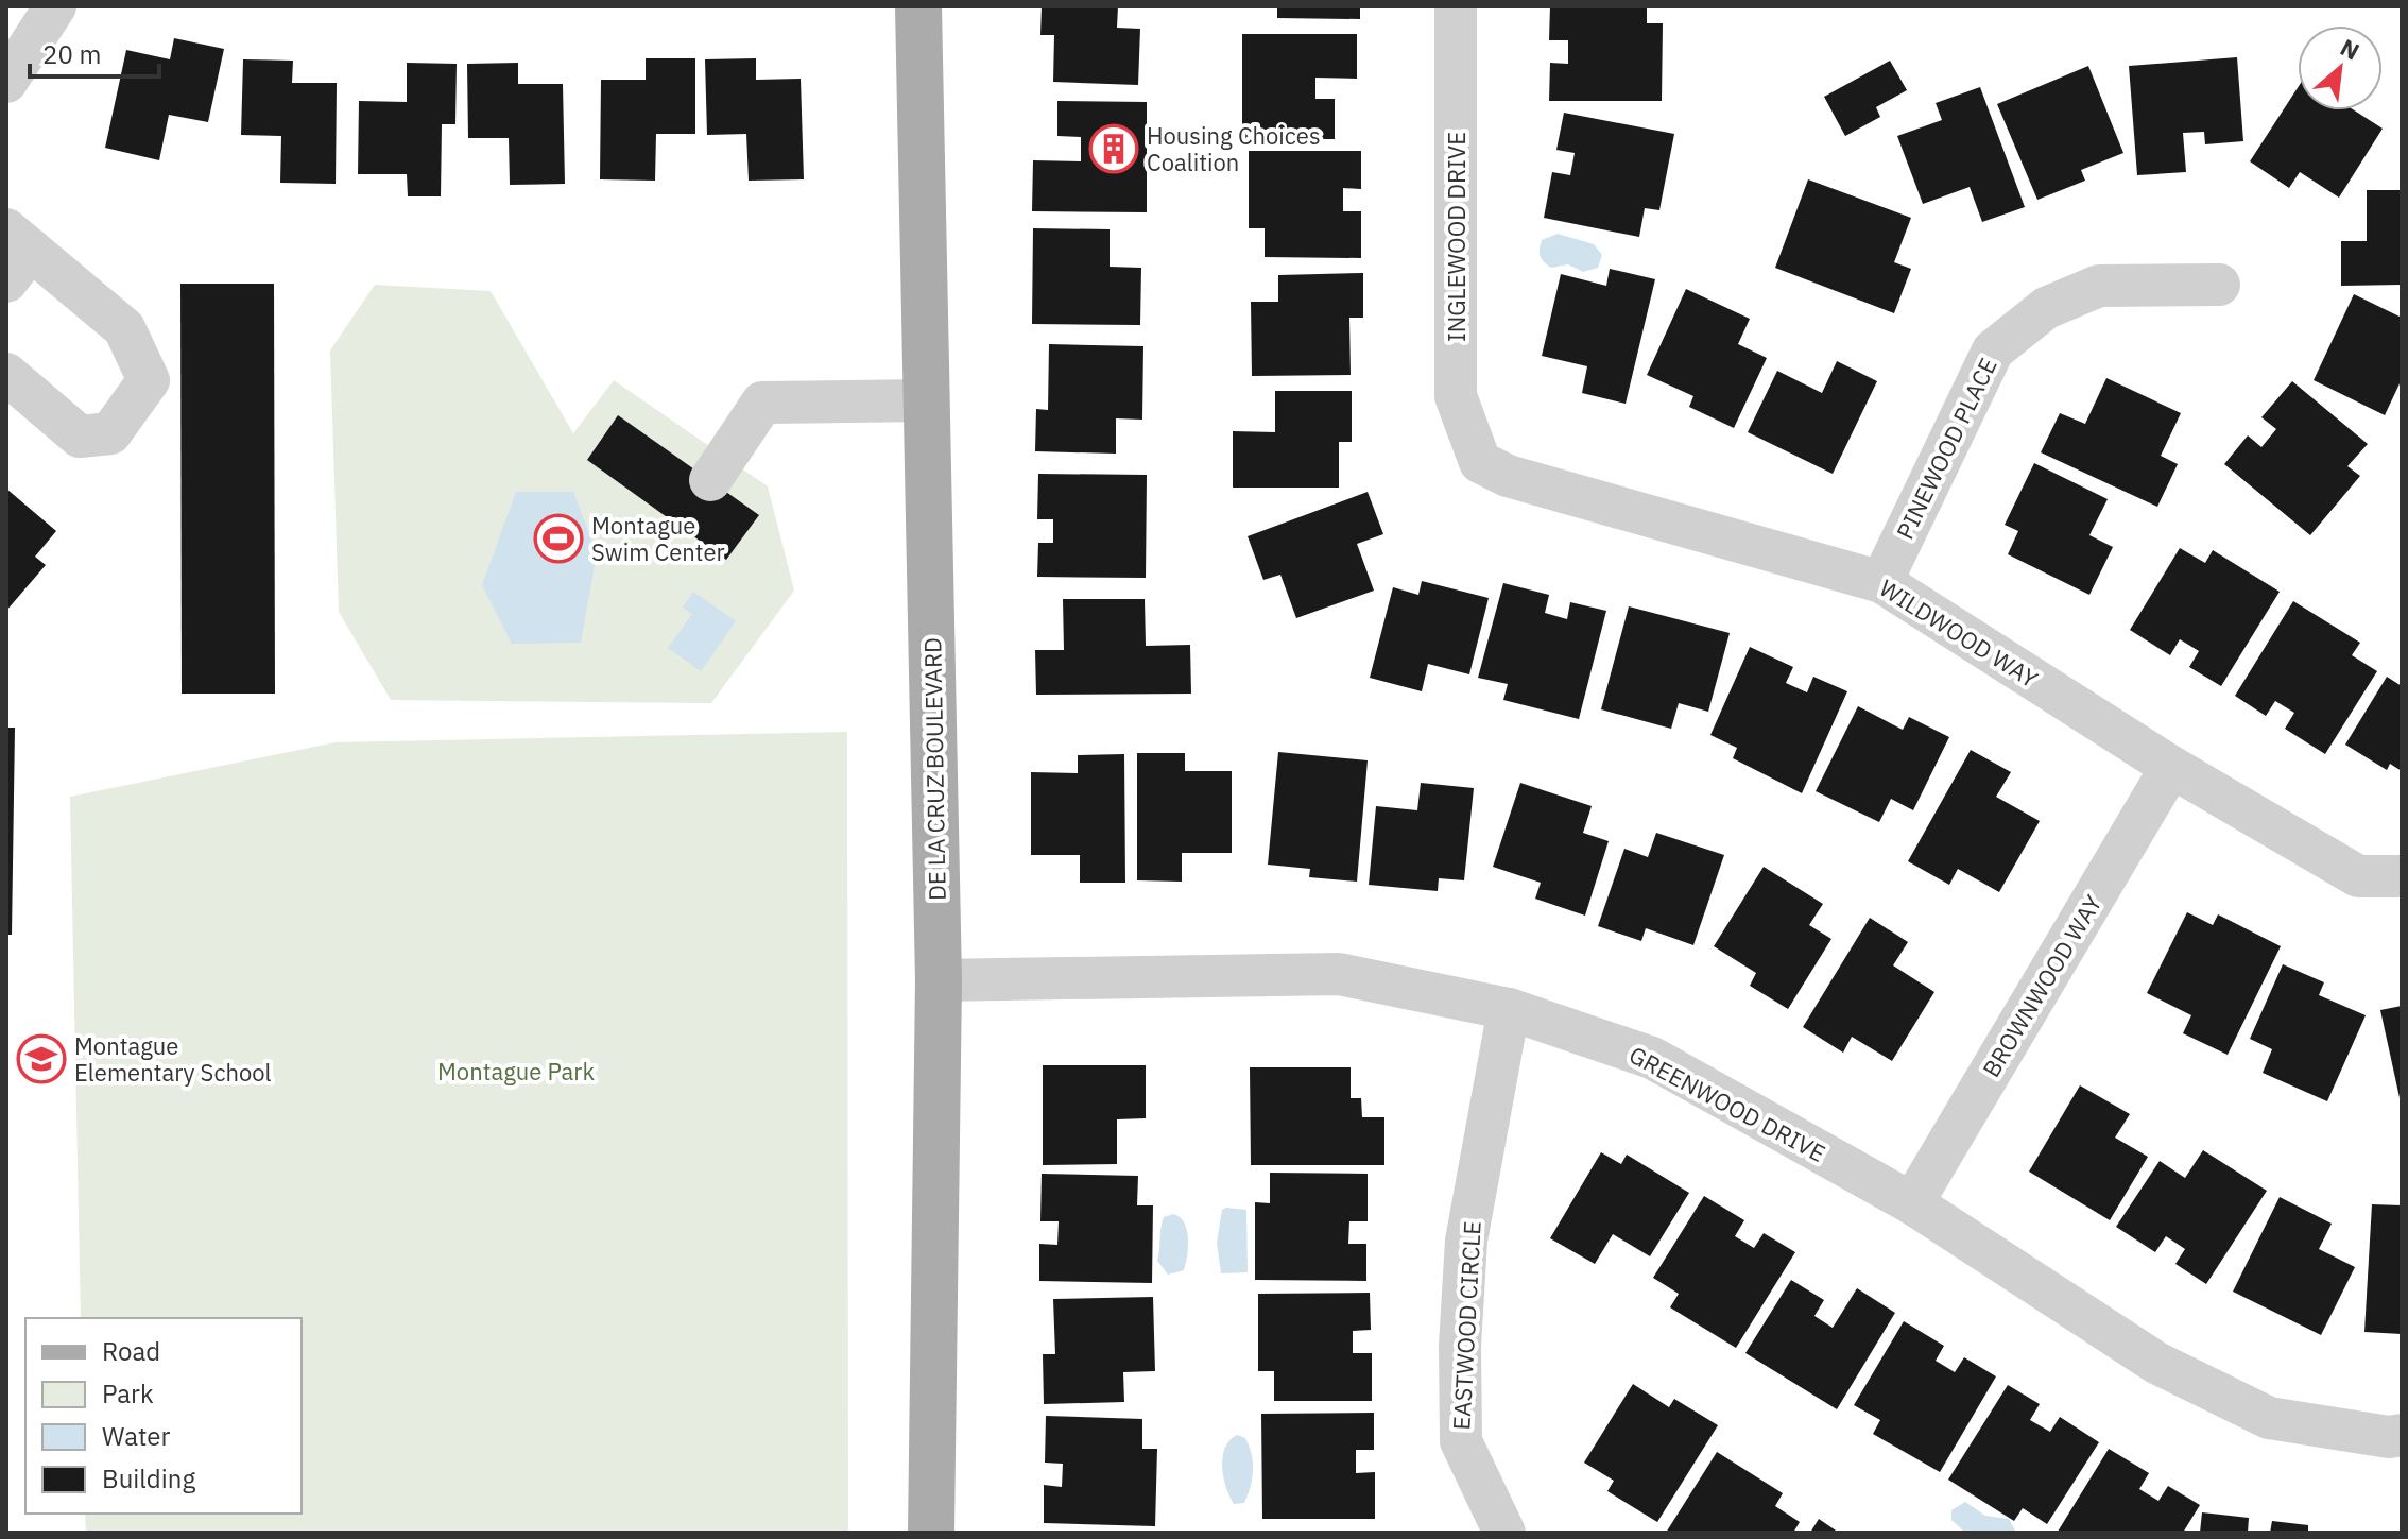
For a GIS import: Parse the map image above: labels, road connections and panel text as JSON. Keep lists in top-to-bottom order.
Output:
{
  "streets": {
    "main road": ["DE LA CRUZ BOULEVARD"],
    "street": [
      "INGLEWOOD DRIVE",
      "PINEWOOD PLACE",
      "WILDWOOD WAY",
      "BROWNWOOD WAY",
      "GREENWOOD DRIVE",
      "EASTWOOD CIRCLE"
    ]
  },
  "crossings": [
    ["INGLEWOOD DRIVE", "WILDWOOD WAY"],
    ["PINEWOOD PLACE", "WILDWOOD WAY"],
    ["WILDWOOD WAY", "BROWNWOOD WAY"],
    ["DE LA CRUZ BOULEVARD", "GREENWOOD DRIVE"],
    ["BROWNWOOD WAY", "GREENWOOD DRIVE"],
    ["GREENWOOD DRIVE", "EASTWOOD CIRCLE"]
  ],
  "parks": ["Montague Park"],
  "places": {
    "building": ["Housing Choices Coalition"],
    "sports": ["Montague Swim Center"],
    "school or university": ["Montague Elementary School"]
  },
  "legend": [
    "Road",
    "Park",
    "Water",
    "Building"
  ],
  "scale_bar": "20 m",
  "north": "top right"
}
